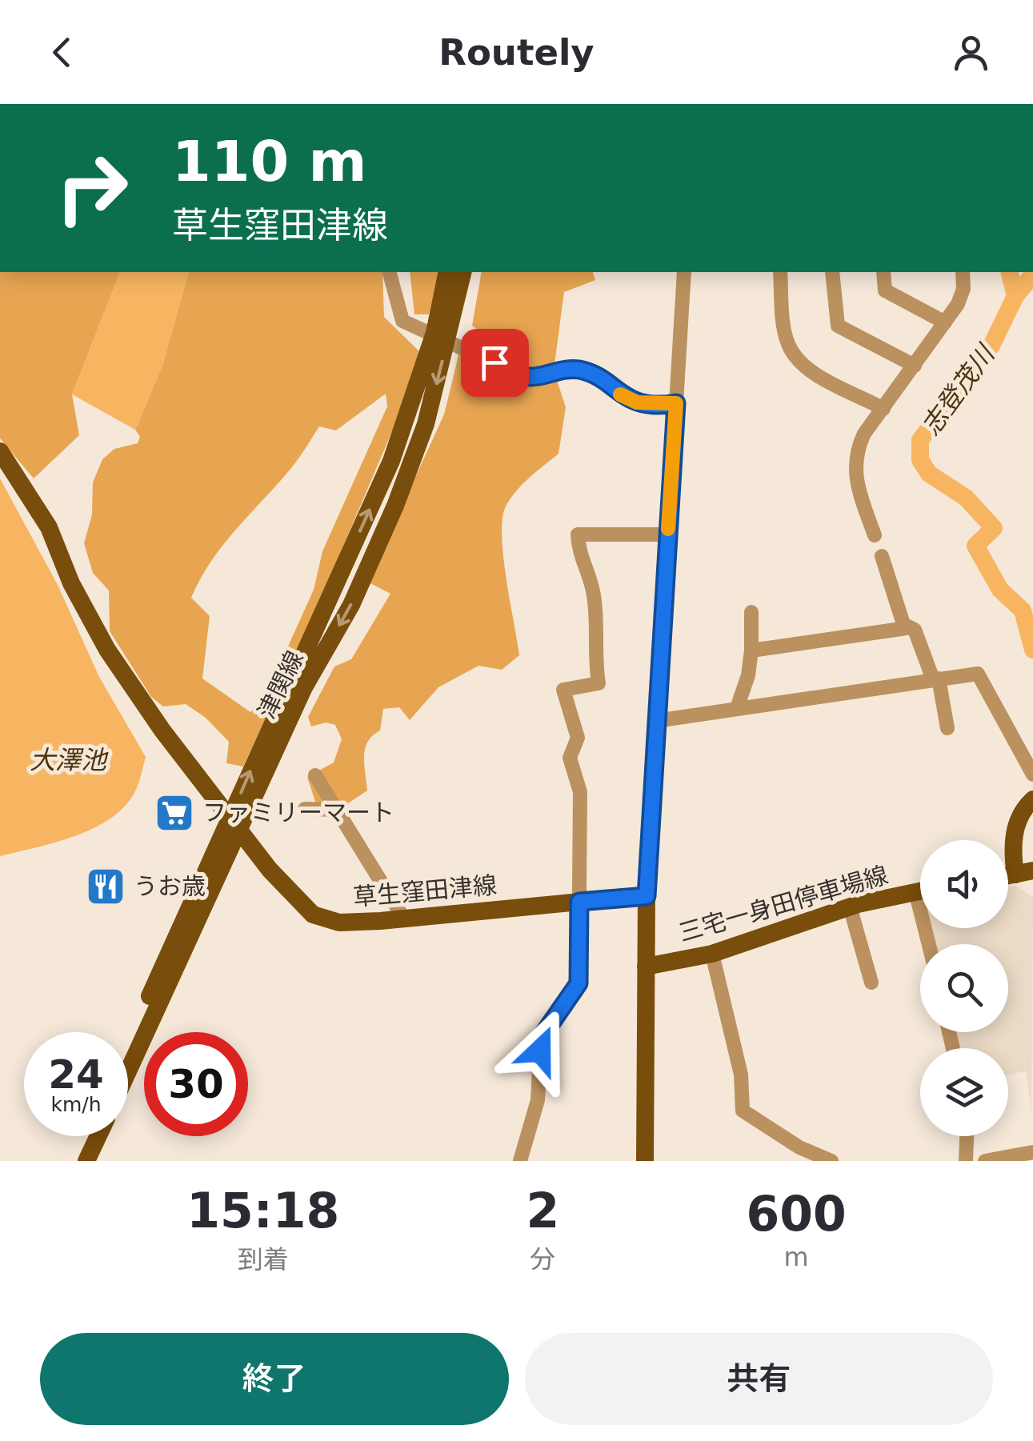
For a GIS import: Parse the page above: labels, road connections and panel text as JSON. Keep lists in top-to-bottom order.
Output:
{
  "streets": {
    "main road": ["津関線", "草生窪田津線", "三宅一身田停車場線"]
  },
  "crossings": [
    ["津関線", "草生窪田津線"]
  ],
  "water": ["志登茂川", "大澤池"],
  "places": {
    "supermarket": ["ファミリーマート"],
    "restaurant": ["うお歳"]
  },
  "page": {
    "header": "Routely",
    "turn": ["110 m", "草生窪田津線"],
    "speed": "24 km/h",
    "limit": "30",
    "eta": [
      "15:18",
      "到着",
      "2",
      "分",
      "600",
      "m"
    ],
    "buttons": ["終了", "共有"]
  }
}
